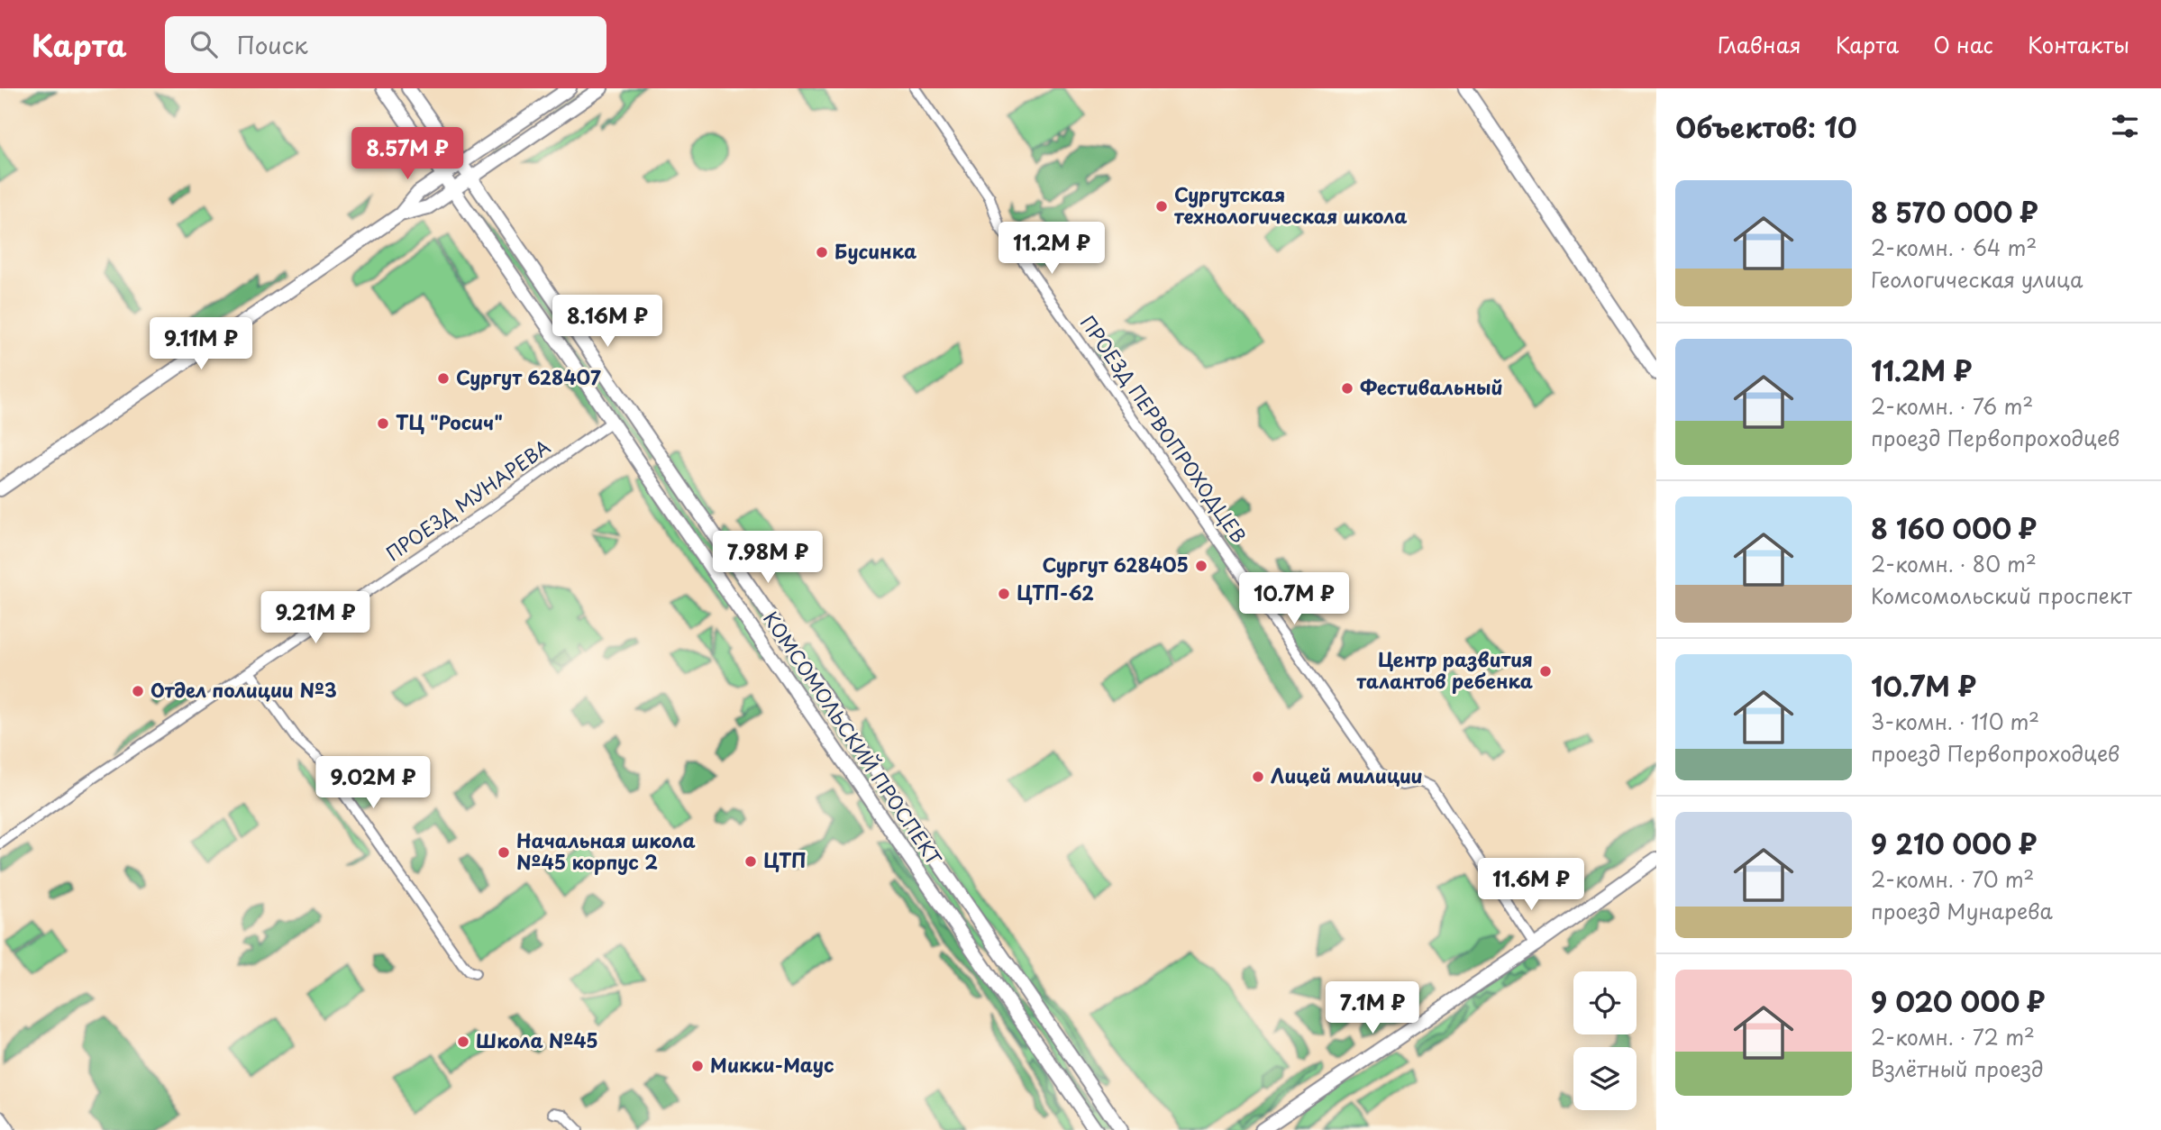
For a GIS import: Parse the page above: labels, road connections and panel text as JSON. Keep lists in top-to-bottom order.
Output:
{
  "streets": {
    "main road": ["КОМСОМОЛЬСКИЙ ПРОСПЕКТ"],
    "street": ["ПРОЕЗД ПЕРВОПРОХОДЦЕВ", "ПРОЕЗД МУНАРЕВА"]
  },
  "crossings": [
    ["ПРОЕЗД МУНАРЕВА", "КОМСОМОЛЬСКИЙ ПРОСПЕКТ"]
  ],
  "places": [
    "Сургутская технологическая школа",
    "Бусинка",
    "Сургут 628407",
    "Фестивальный",
    "ТЦ \"Росич\"",
    "Сургут 628405",
    "ЦТП-62",
    "Центр развития талантов ребенка",
    "Отдел полиции №3",
    "Лицей милиции",
    "Начальная школа №45 корпус 2",
    "ЦТП",
    "Школа №45",
    "Микки-Маус"
  ],
  "page": {
    "header": "Карта",
    "search": "Поиск",
    "nav": [
      "Главная",
      "Карта",
      "О нас",
      "Контакты"
    ],
    "heading": "Объектов: 10",
    "price": [
      "8.57M ₽",
      "11.2M ₽",
      "8.16M ₽",
      "9.11M ₽",
      "7.98M ₽",
      "10.7M ₽",
      "9.21M ₽",
      "9.02M ₽",
      "11.6M ₽",
      "7.1M ₽"
    ],
    "list": [
      {
        "name": "8 570 000 ₽",
        "note": "2-комн. · 64 m² · Геологическая улица"
      },
      {
        "name": "11.2M ₽",
        "note": "2-комн. · 76 m² · проезд Первопроходцев"
      },
      {
        "name": "8 160 000 ₽",
        "note": "2-комн. · 80 m² · Комсомольский проспект"
      },
      {
        "name": "10.7M ₽",
        "note": "3-комн. · 110 m² · проезд Первопроходцев"
      },
      {
        "name": "9 210 000 ₽",
        "note": "2-комн. · 70 m² · проезд Мунарева"
      },
      {
        "name": "9 020 000 ₽",
        "note": "2-комн. · 72 m² · Взлётный проезд"
      }
    ]
  }
}
